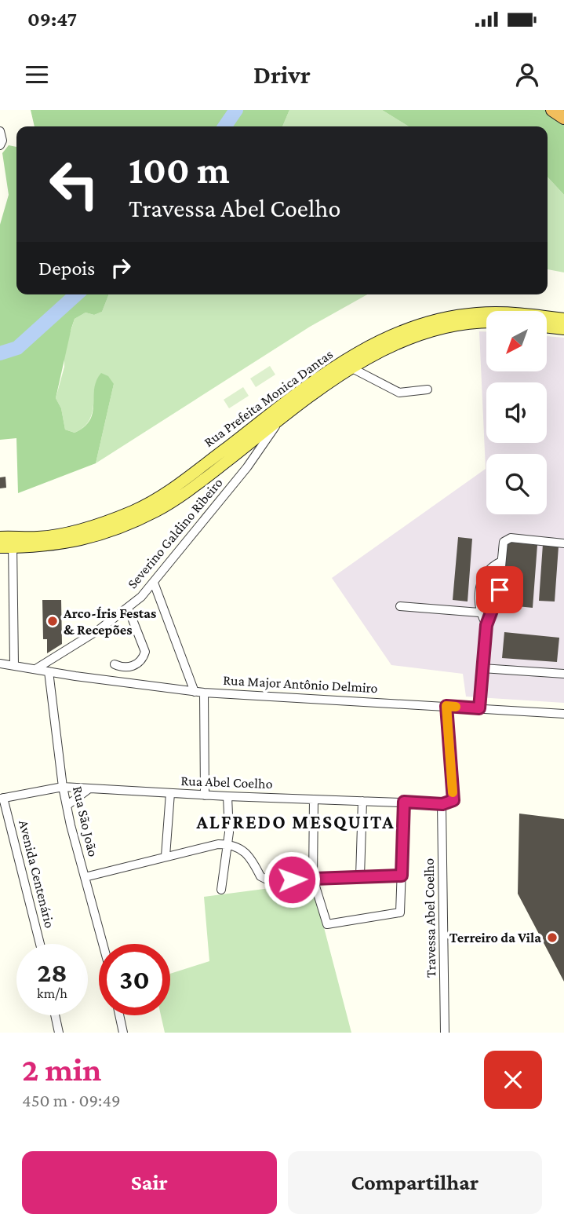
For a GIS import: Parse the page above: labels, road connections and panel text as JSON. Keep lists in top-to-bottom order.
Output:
{
  "streets": {
    "main road": ["Rua Prefeita Monica Dantas"],
    "street": [
      "Severino Galdino Ribeiro",
      "Rua Major Antônio Delmiro",
      "Rua Abel Coelho",
      "Rua São João",
      "Avenida Centenário",
      "Travessa Abel Coelho"
    ]
  },
  "crossings": [
    ["Rua Prefeita Monica Dantas", "Severino Galdino Ribeiro"],
    ["Severino Galdino Ribeiro", "Rua Major Antônio Delmiro"],
    ["Rua Major Antônio Delmiro", "Rua Abel Coelho"],
    ["Rua Major Antônio Delmiro", "Rua São João"],
    ["Rua Abel Coelho", "Rua São João"],
    ["Rua Abel Coelho", "Avenida Centenário"],
    ["Rua Abel Coelho", "Travessa Abel Coelho"]
  ],
  "districts": ["ALFREDO MESQUITA"],
  "places": ["Arco-Íris Festas & Recepões", "Terreiro da Vila"],
  "north": "bottom left",
  "page": {
    "status": "09:47",
    "header": "Drivr",
    "turn": ["100 m", "Travessa Abel Coelho"],
    "then": "Depois",
    "speed": "28 km/h",
    "limit": "30",
    "heading": ["2 min", "450 m · 09:49"],
    "buttons": ["Sair", "Compartilhar"]
  }
}
